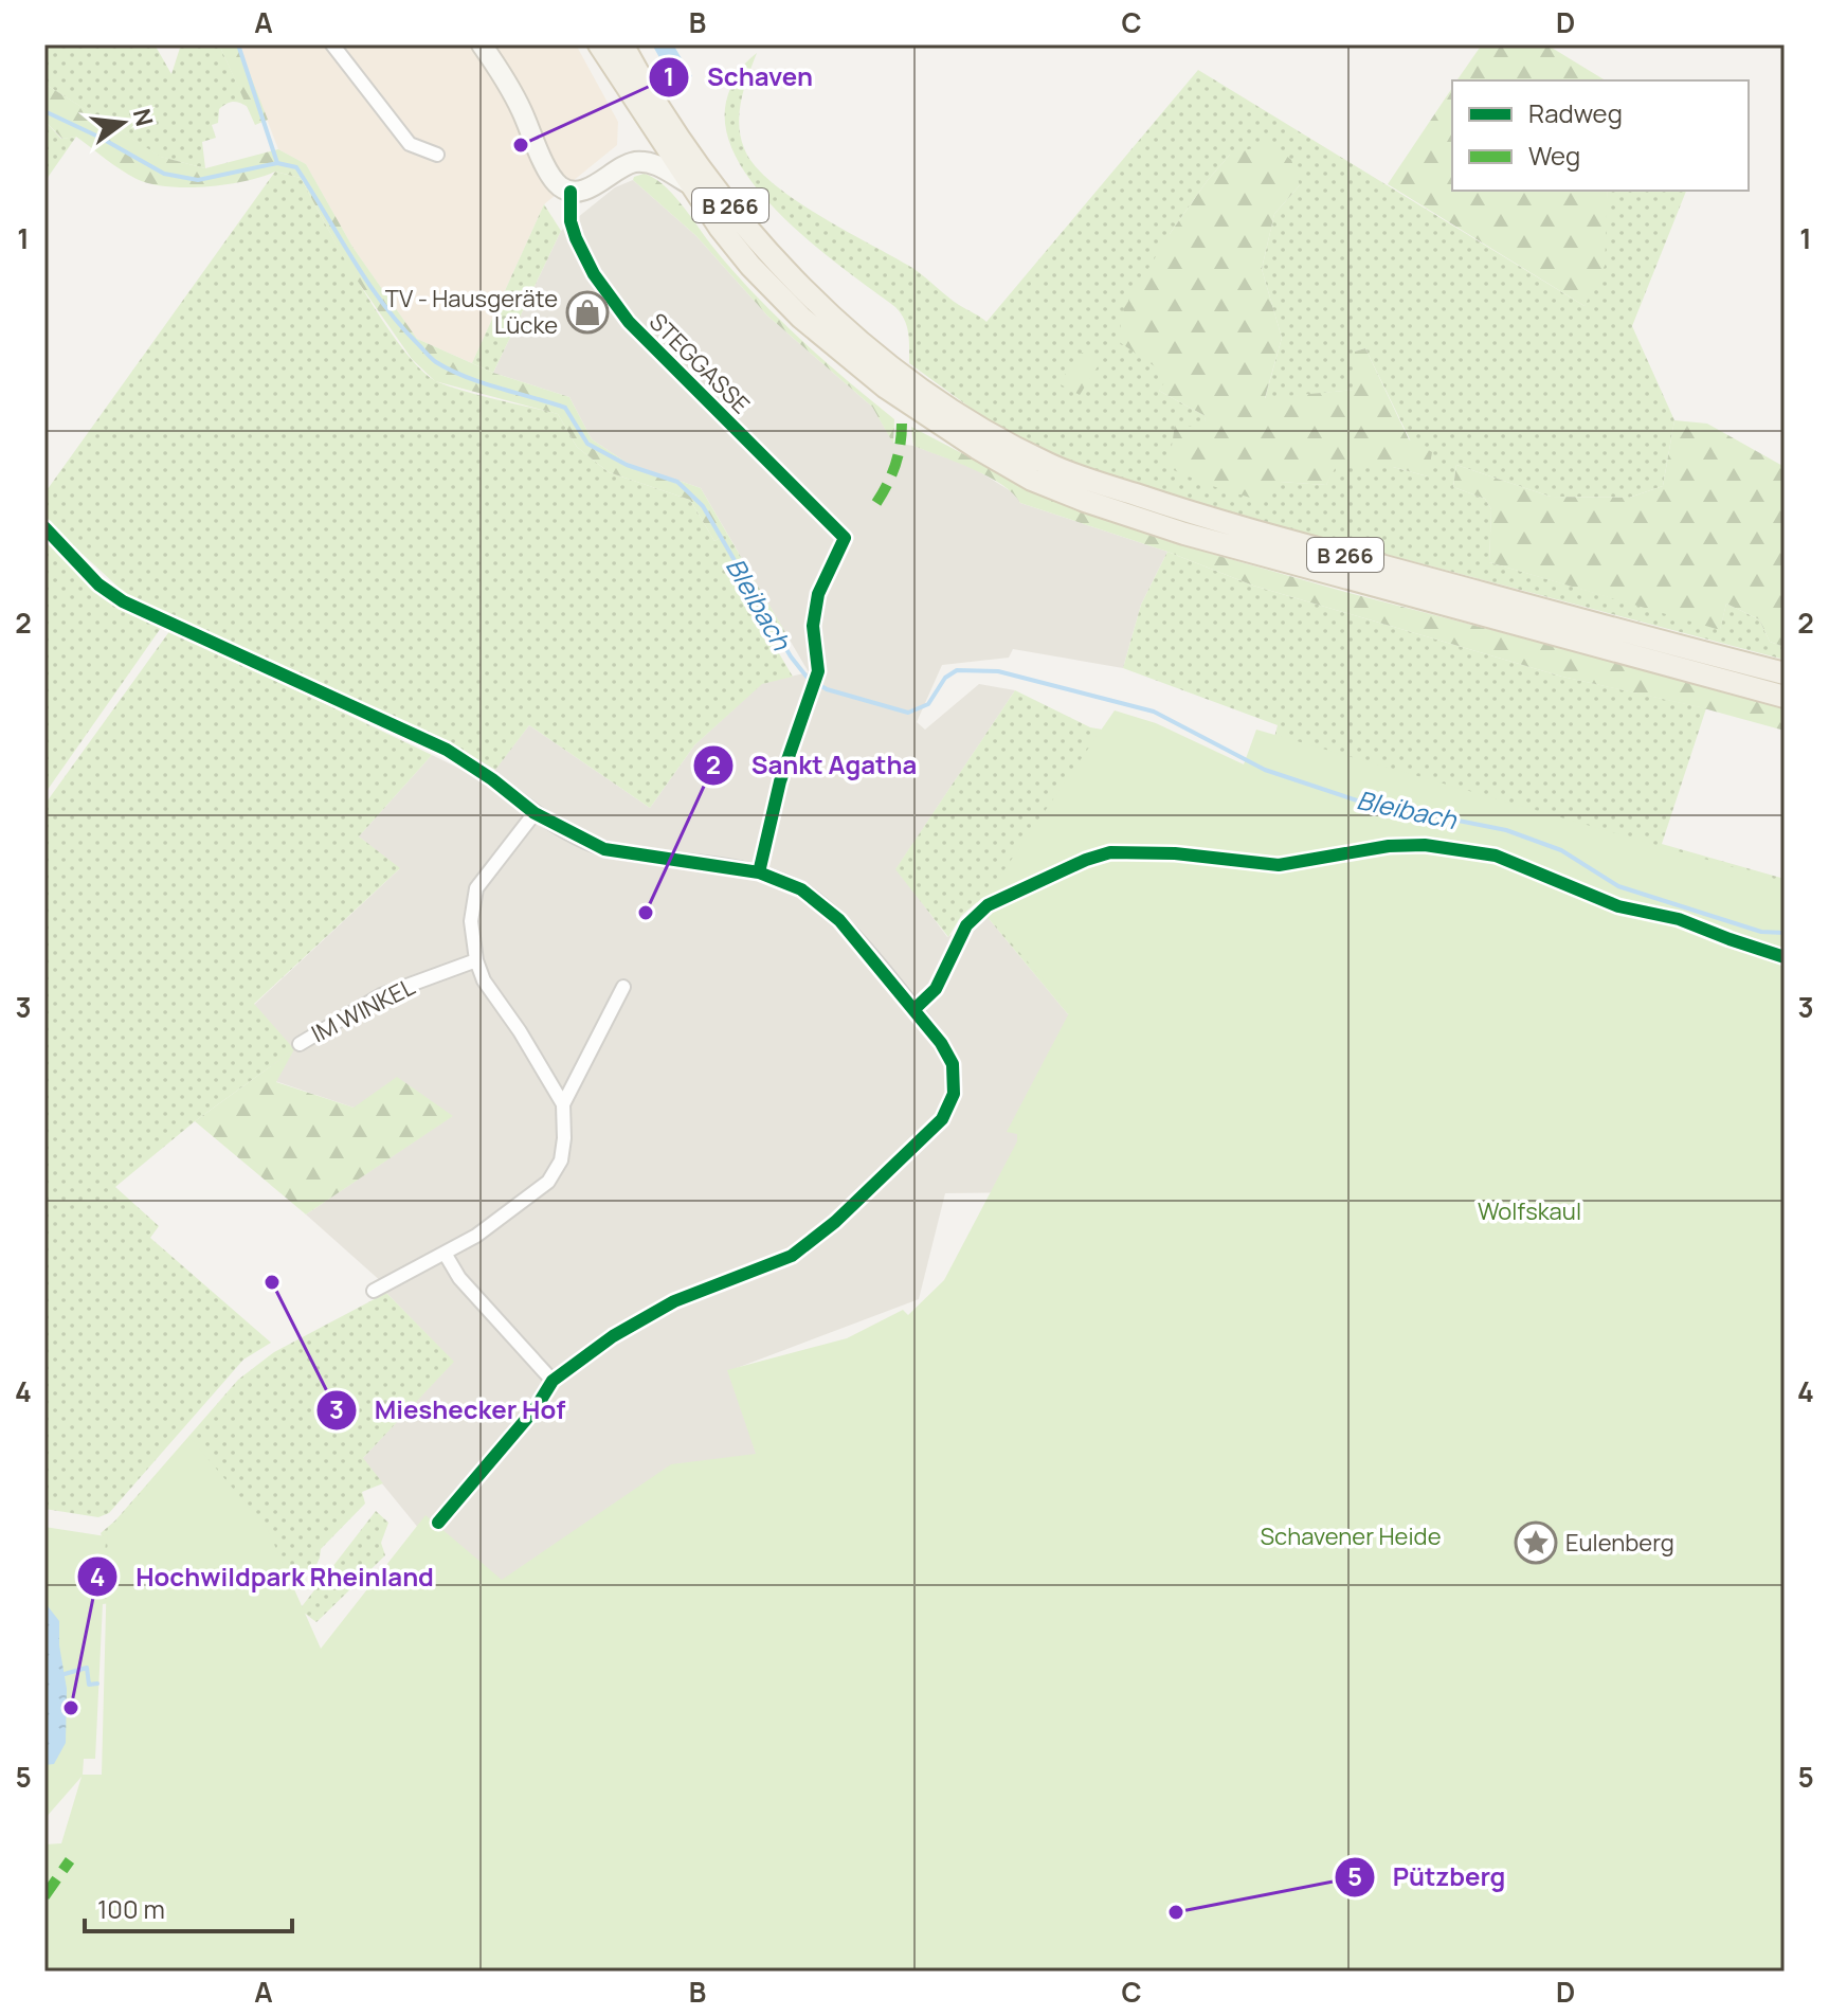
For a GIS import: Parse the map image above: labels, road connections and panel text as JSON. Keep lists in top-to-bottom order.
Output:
{
  "streets": {
    "main road": ["B 266"],
    "street": ["STEGGASSE", "IM WINKEL"]
  },
  "water": ["Bleibach"],
  "parks": ["Wolfskaul", "Schavener Heide"],
  "places": {
    "other": [
      "Schaven",
      "Sankt Agatha",
      "Mieshecker Hof",
      "Hochwildpark Rheinland",
      "Pützberg"
    ],
    "shop": ["TV - Hausgeräte Lücke"],
    "place": ["Eulenberg"]
  },
  "legend": ["Radweg", "Weg"],
  "scale_bar": "100 m",
  "north": "right",
  "grid": {
    "columns": [
      "A",
      "B",
      "C",
      "D"
    ],
    "rows": [
      "1",
      "2",
      "3",
      "4",
      "5"
    ]
  }
}
